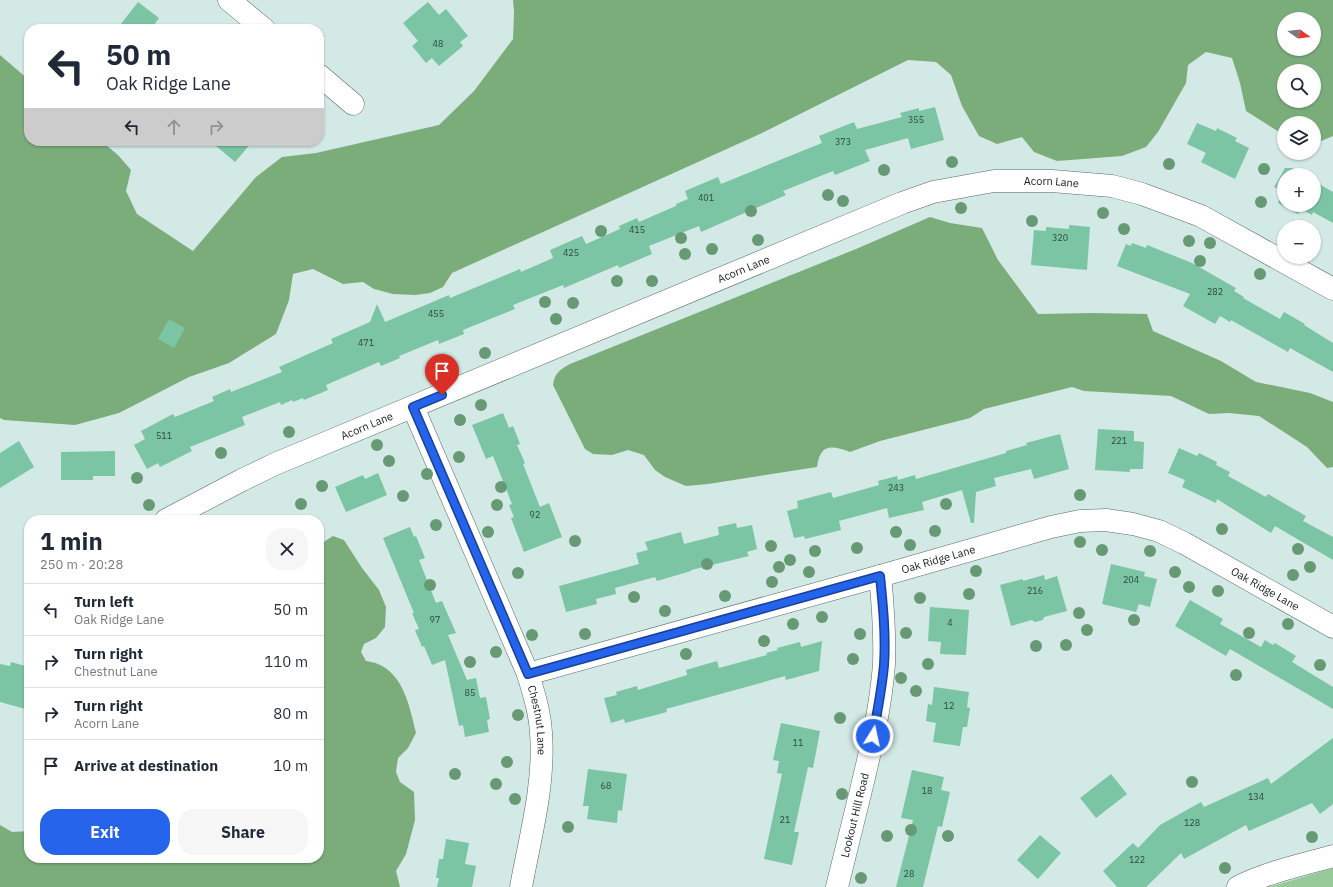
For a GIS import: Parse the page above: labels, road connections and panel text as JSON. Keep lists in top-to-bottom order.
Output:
{
  "streets": {
    "street": [
      "Acorn Lane",
      "Oak Ridge Lane",
      "Chestnut Lane",
      "Lookout Hill Road"
    ]
  },
  "crossings": [
    ["Acorn Lane", "Chestnut Lane"],
    ["Oak Ridge Lane", "Chestnut Lane"],
    ["Oak Ridge Lane", "Lookout Hill Road"]
  ],
  "house_numbers": [
    "48",
    "355",
    "373",
    "401",
    "415",
    "320",
    "425",
    "282",
    "455",
    "471",
    "511",
    "221",
    "243",
    "92",
    "204",
    "216",
    "97",
    "4",
    "85",
    "12",
    "11",
    "68",
    "18",
    "134",
    "21",
    "128",
    "122",
    "28"
  ],
  "north": "right",
  "page": {
    "map_buttons": ["+", "−"],
    "turn": ["50 m", "Oak Ridge Lane"],
    "heading": ["1 min", "250 m · 20:28"],
    "list": [
      {
        "name": "Turn left",
        "note": "Oak Ridge Lane",
        "value": "50 m"
      },
      {
        "name": "Turn right",
        "note": "Chestnut Lane",
        "value": "110 m"
      },
      {
        "name": "Turn right",
        "note": "Acorn Lane",
        "value": "80 m"
      },
      {
        "name": "Arrive at destination",
        "value": "10 m"
      }
    ],
    "buttons": ["Exit", "Share"]
  }
}
